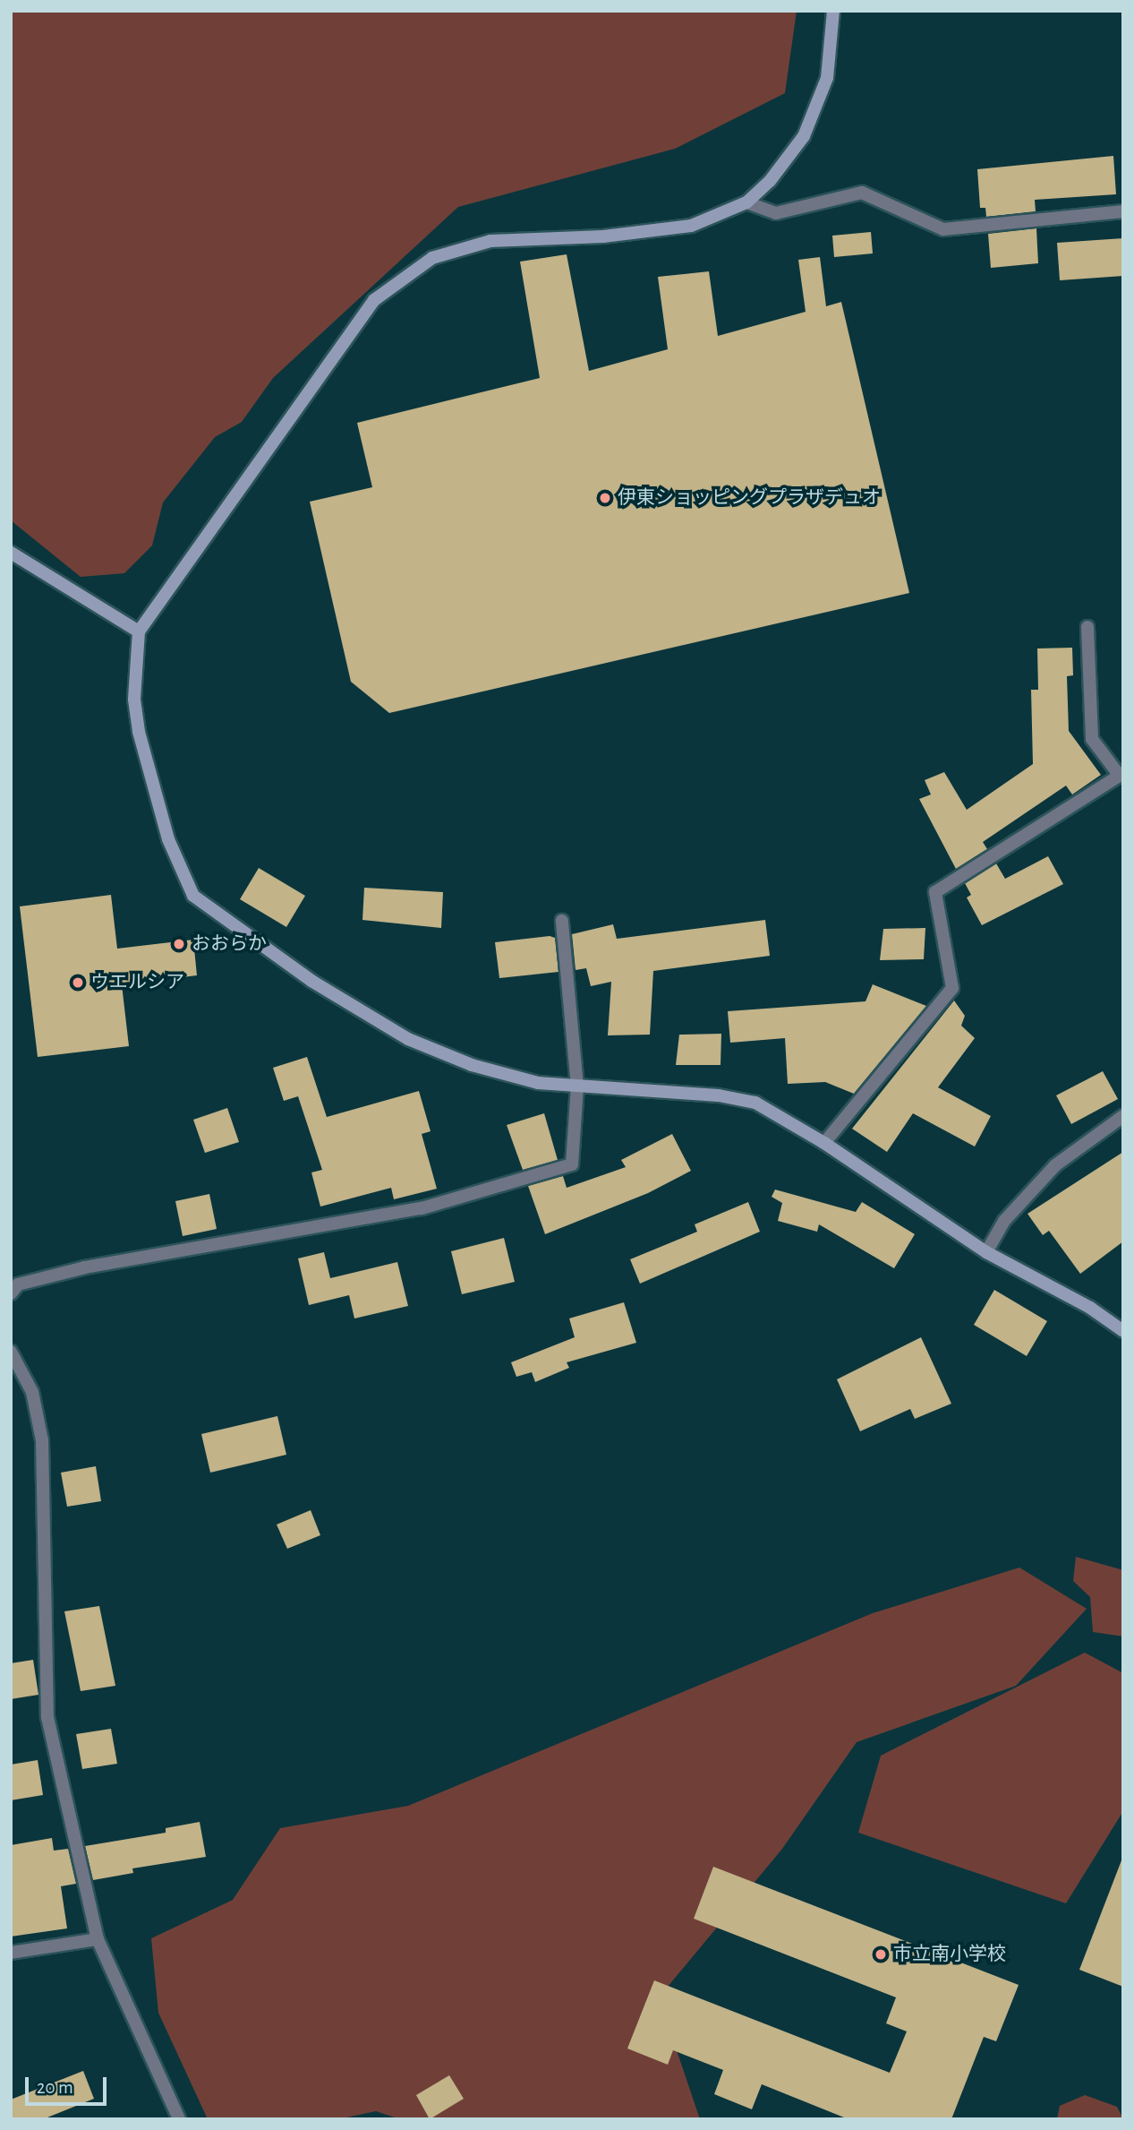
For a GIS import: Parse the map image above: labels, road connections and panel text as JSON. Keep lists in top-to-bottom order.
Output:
{
  "places": [
    "伊東ショッピングプラザデュオ",
    "おおらか",
    "ウエルシア",
    "市立南小学校"
  ],
  "scale_bar": "20 m"
}
